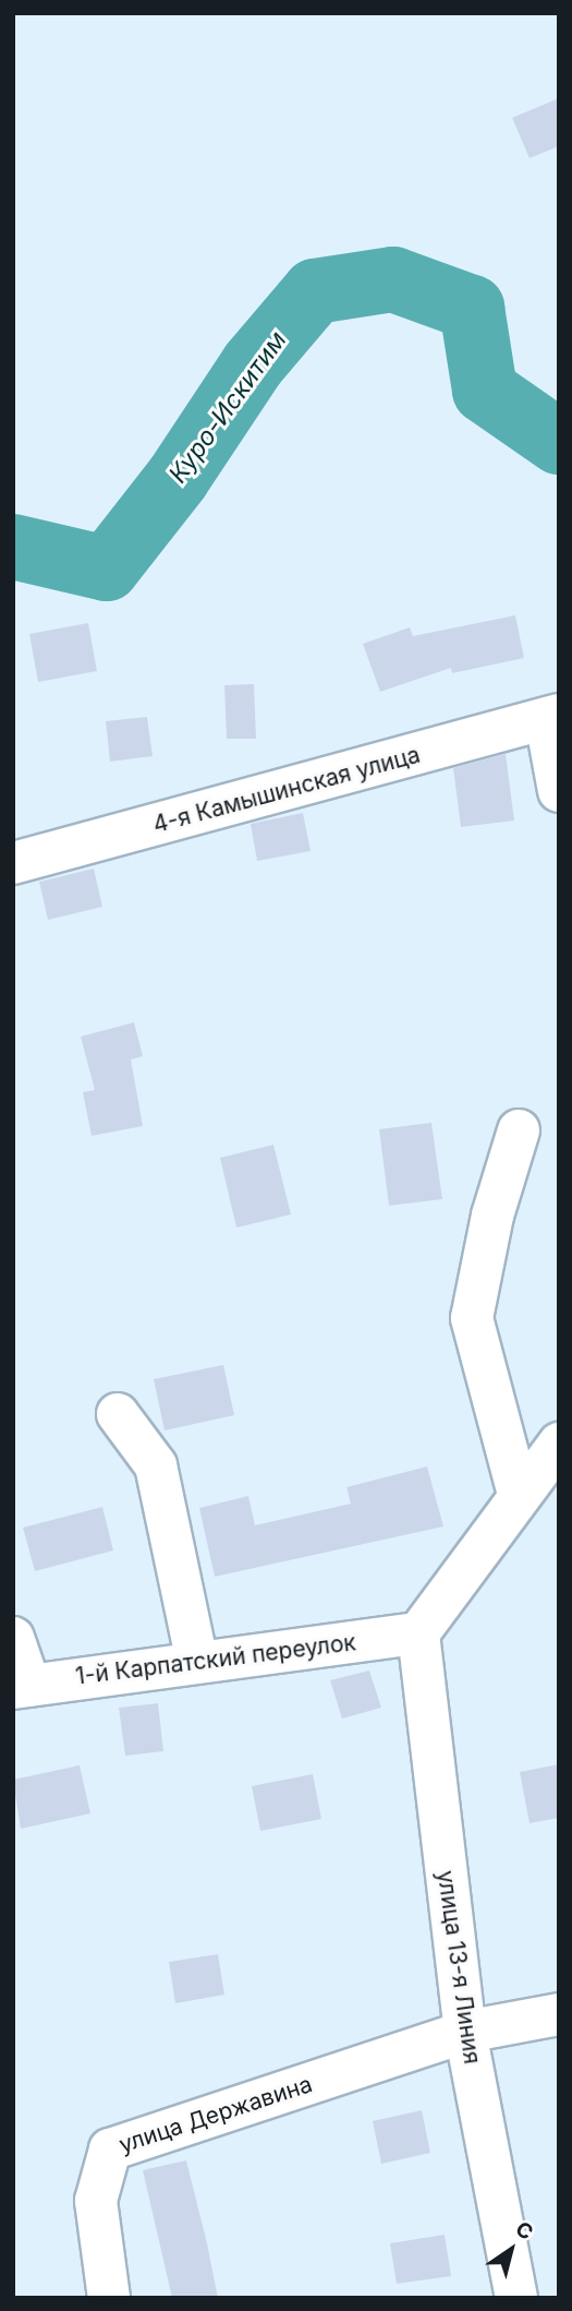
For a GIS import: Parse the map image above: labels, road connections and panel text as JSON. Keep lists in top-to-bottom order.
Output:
{
  "streets": {
    "lane": [
      "4-я Камышинская улица",
      "1-й Карпатский переулок",
      "улица 13-я Линия",
      "улица Державина"
    ]
  },
  "crossings": [
    ["1-й Карпатский переулок", "улица 13-я Линия"],
    ["улица 13-я Линия", "улица Державина"]
  ],
  "water": ["Куро-Искитим"],
  "north": "top right"
}
